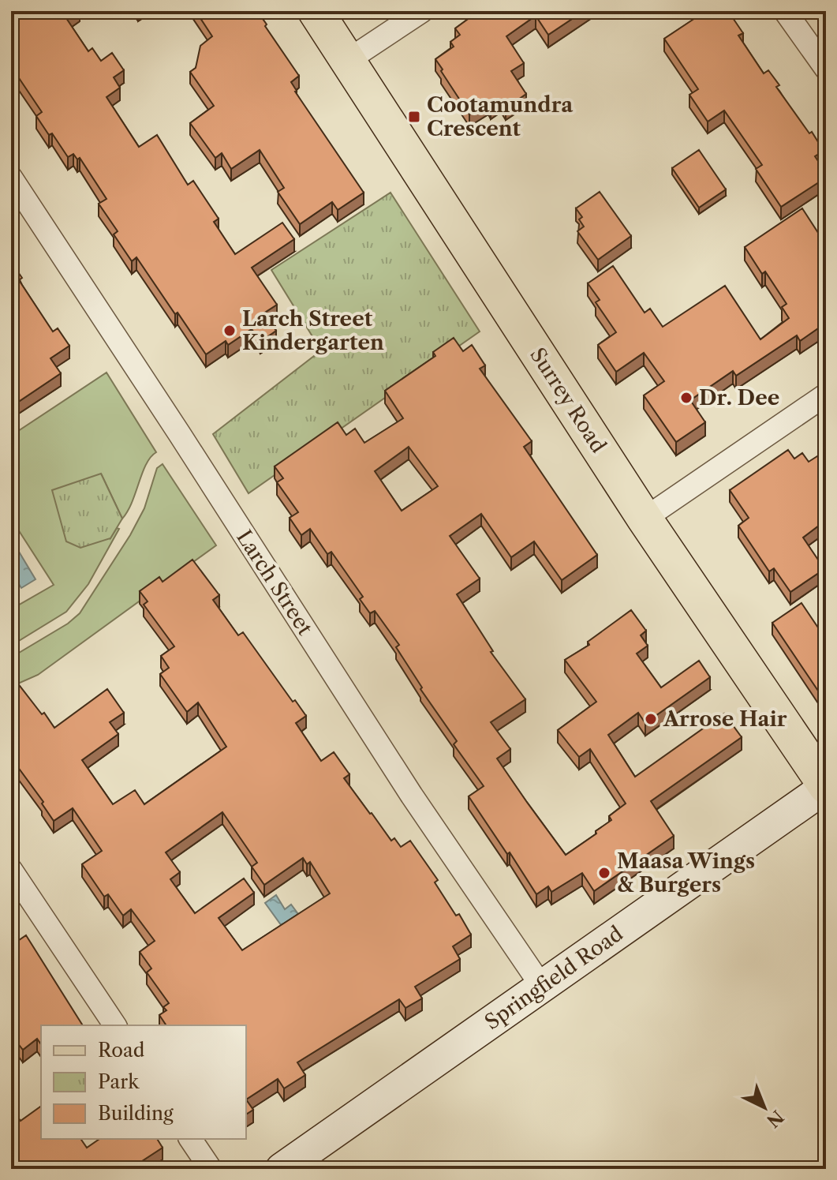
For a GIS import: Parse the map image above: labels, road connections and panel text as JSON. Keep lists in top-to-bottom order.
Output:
{
  "streets": {
    "main road": ["Surrey Road", "Springfield Road"],
    "street": ["Larch Street"]
  },
  "crossings": [
    ["Surrey Road", "Springfield Road"],
    ["Larch Street", "Springfield Road"]
  ],
  "places": {
    "transit": ["Cootamundra Crescent"],
    "other": [
      "Larch Street Kindergarten",
      "Dr. Dee",
      "Arrose Hair",
      "Maasa Wings & Burgers"
    ]
  },
  "legend": ["Road", "Park", "Building"],
  "north": "bottom right"
}
